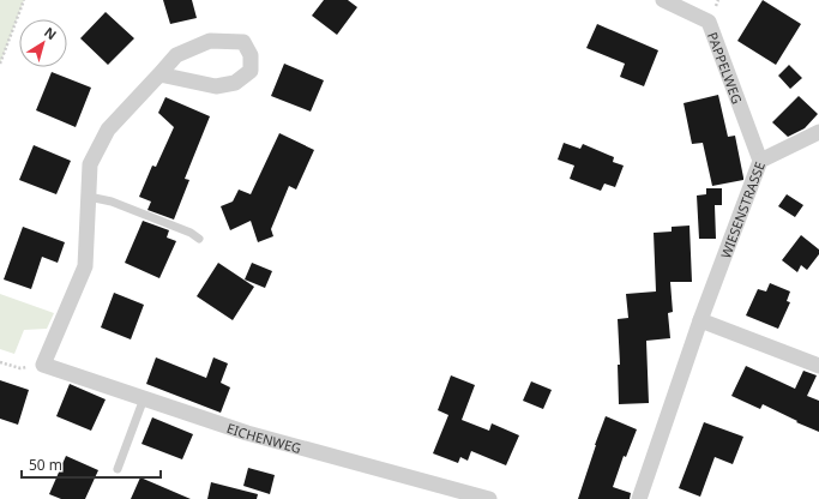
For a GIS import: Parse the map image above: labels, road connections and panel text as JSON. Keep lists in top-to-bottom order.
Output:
{
  "streets": {
    "street": ["PAPPELWEG", "WIESENSTRASSE", "EICHENWEG"]
  },
  "crossings": [
    ["PAPPELWEG", "WIESENSTRASSE"]
  ],
  "scale_bar": "50 m",
  "north": "top right"
}
